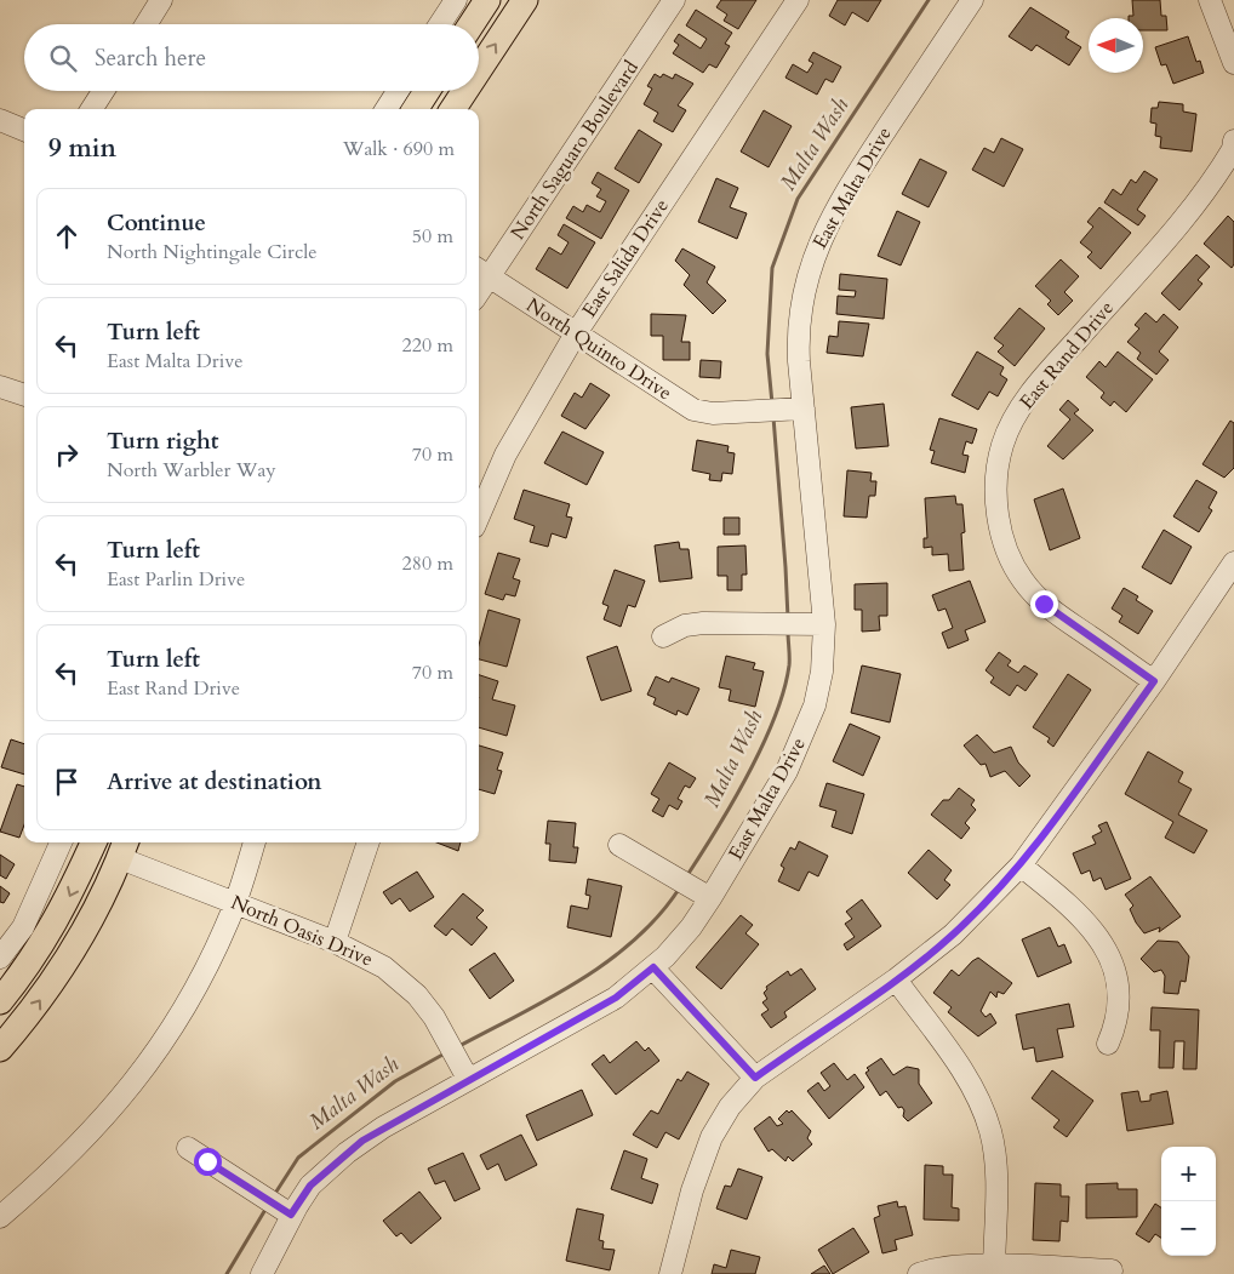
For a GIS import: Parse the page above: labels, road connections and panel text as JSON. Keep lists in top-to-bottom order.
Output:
{
  "streets": {
    "street": [
      "North Saguaro Boulevard",
      "East Malta Drive",
      "East Salida Drive",
      "North Quinto Drive",
      "East Rand Drive",
      "North Oasis Drive"
    ]
  },
  "crossings": [
    ["North Saguaro Boulevard", "North Quinto Drive"],
    ["East Malta Drive", "North Quinto Drive"],
    ["East Malta Drive", "North Oasis Drive"],
    ["East Salida Drive", "North Quinto Drive"]
  ],
  "water": ["Malta Wash"],
  "north": "left",
  "page": {
    "search": "Search here",
    "heading": ["9 min", "Walk · 690 m"],
    "list": [
      ["Continue", "North Nightingale Circle", "50 m"],
      ["Turn left", "East Malta Drive", "220 m"],
      ["Turn right", "North Warbler Way", "70 m"],
      ["Turn left", "East Parlin Drive", "280 m"],
      ["Turn left", "East Rand Drive", "70 m"],
      "Arrive at destination"
    ],
    "map_buttons": ["+", "−"]
  }
}
